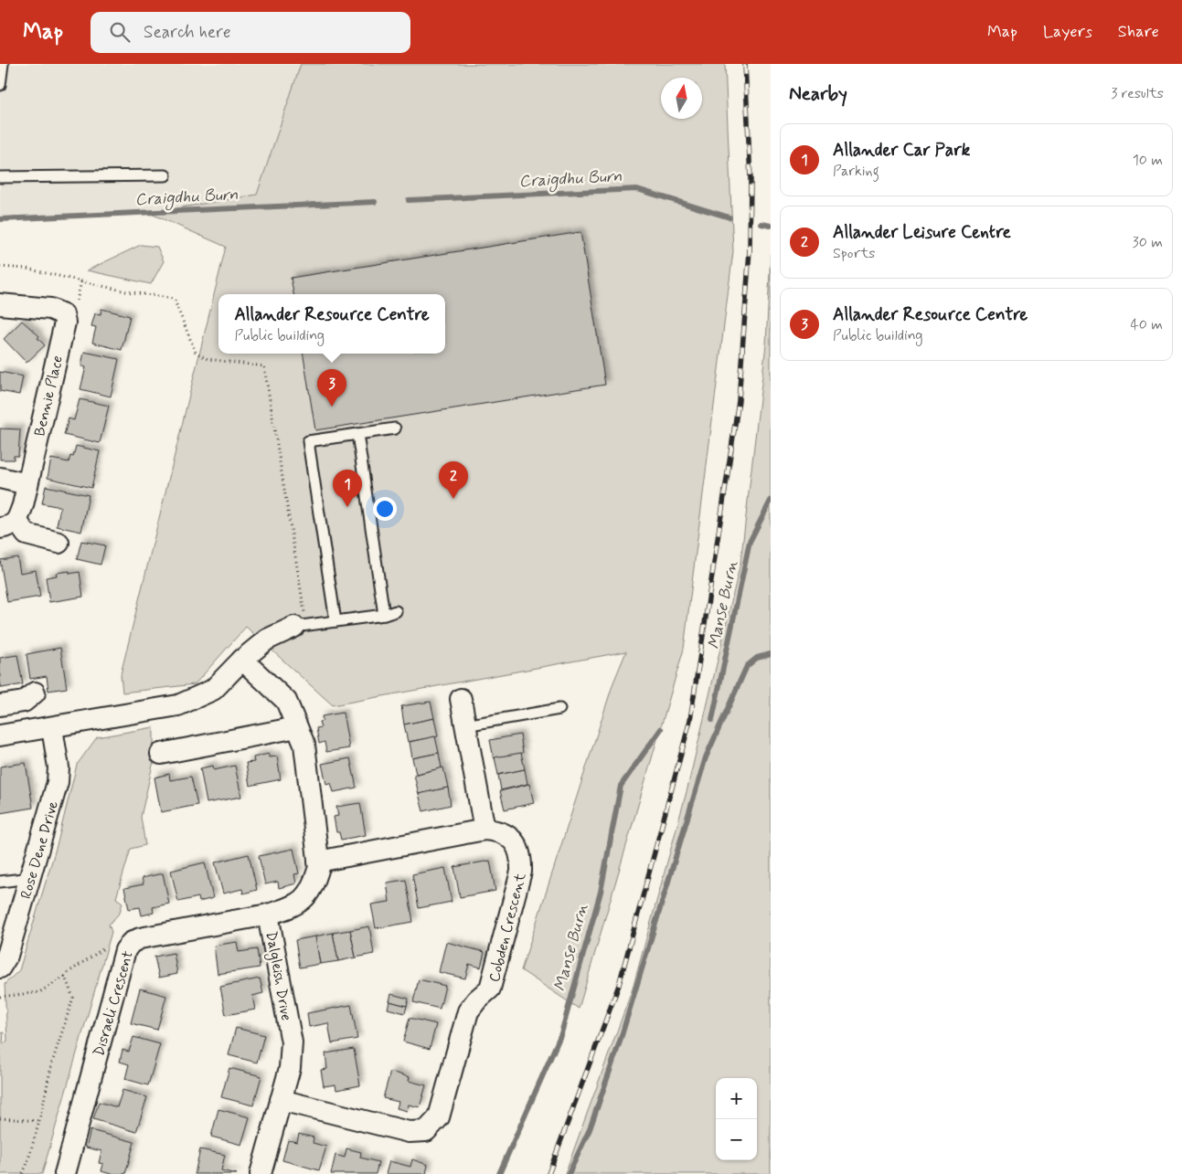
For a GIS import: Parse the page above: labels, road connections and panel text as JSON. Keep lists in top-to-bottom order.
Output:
{
  "streets": {
    "street": [
      "Bennie Place",
      "Rose Dene Drive",
      "Cobden Crescent",
      "Dalgleish Drive",
      "Disraeli Crescent"
    ]
  },
  "crossings": [
    ["Cobden Crescent", "Dalgleish Drive"],
    ["Dalgleish Drive", "Disraeli Crescent"]
  ],
  "water": ["Craigdhu Burn", "Manse Burn"],
  "north": "top",
  "page": {
    "header": "Map",
    "search": "Search here",
    "nav": ["Map", "Layers", "Share"],
    "heading": ["Nearby", "3 results"],
    "list": [
      {
        "mark": "1",
        "name": "Allander Car Park",
        "note": "Parking",
        "value": "10 m"
      },
      {
        "mark": "2",
        "name": "Allander Leisure Centre",
        "note": "Sports",
        "value": "30 m"
      },
      {
        "mark": "3",
        "name": "Allander Resource Centre",
        "note": "Public building",
        "value": "40 m"
      }
    ],
    "popup": ["Allander Resource Centre", "Public building"],
    "pins": ["3", "2", "1"],
    "map_buttons": ["+", "−"]
  }
}
